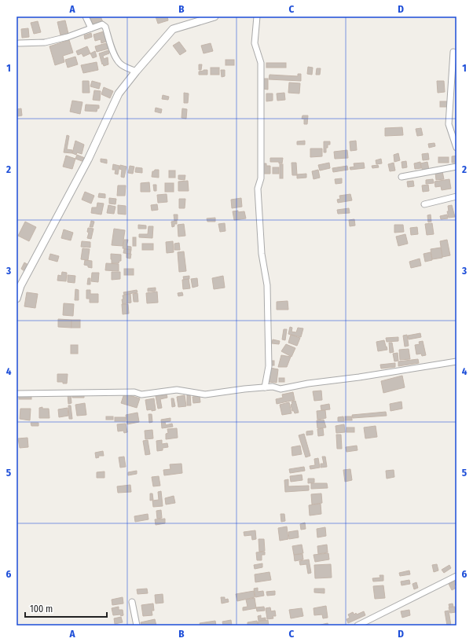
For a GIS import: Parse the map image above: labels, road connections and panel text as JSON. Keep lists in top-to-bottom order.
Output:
{
  "scale_bar": "100 m",
  "grid": {
    "columns": [
      "A",
      "B",
      "C",
      "D"
    ],
    "rows": [
      "1",
      "2",
      "3",
      "4",
      "5",
      "6"
    ]
  }
}
